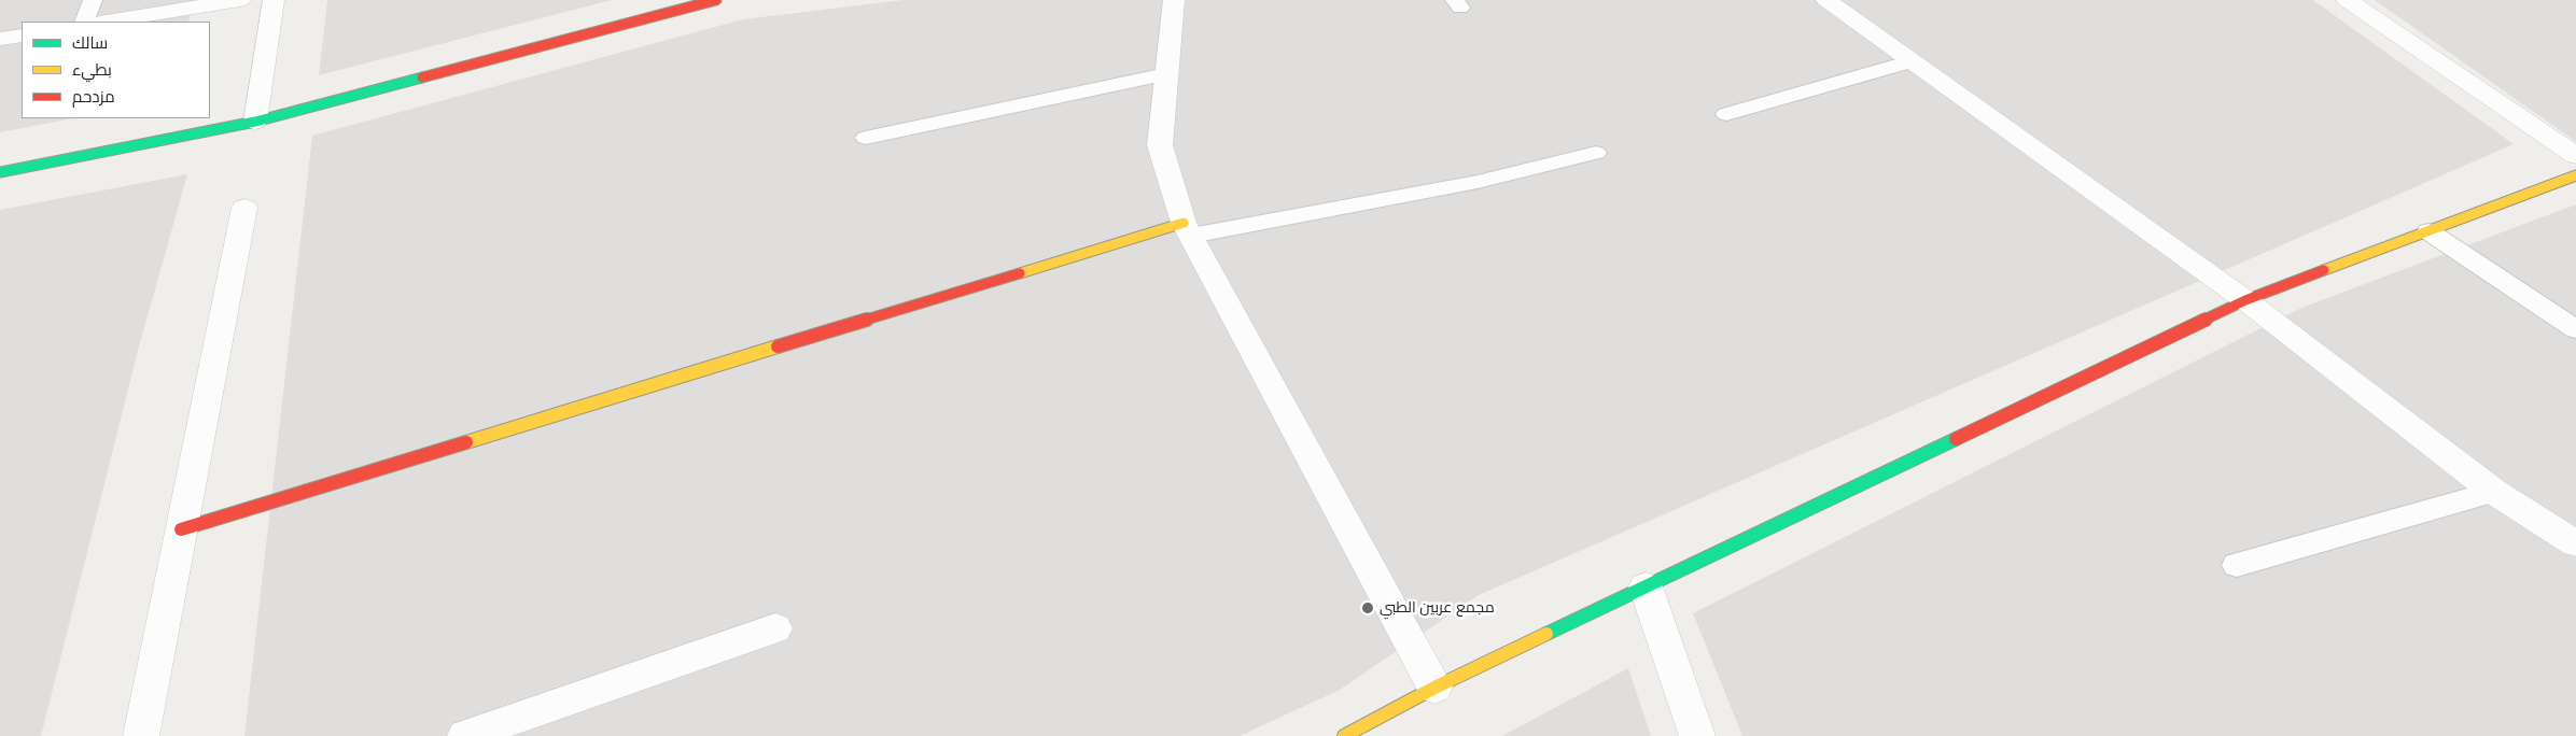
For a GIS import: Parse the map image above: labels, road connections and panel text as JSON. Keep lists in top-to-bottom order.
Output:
{
  "places": ["مجمع عربين الطبي"],
  "legend": ["سالك", "بطيء", "مزدحم"]
}
